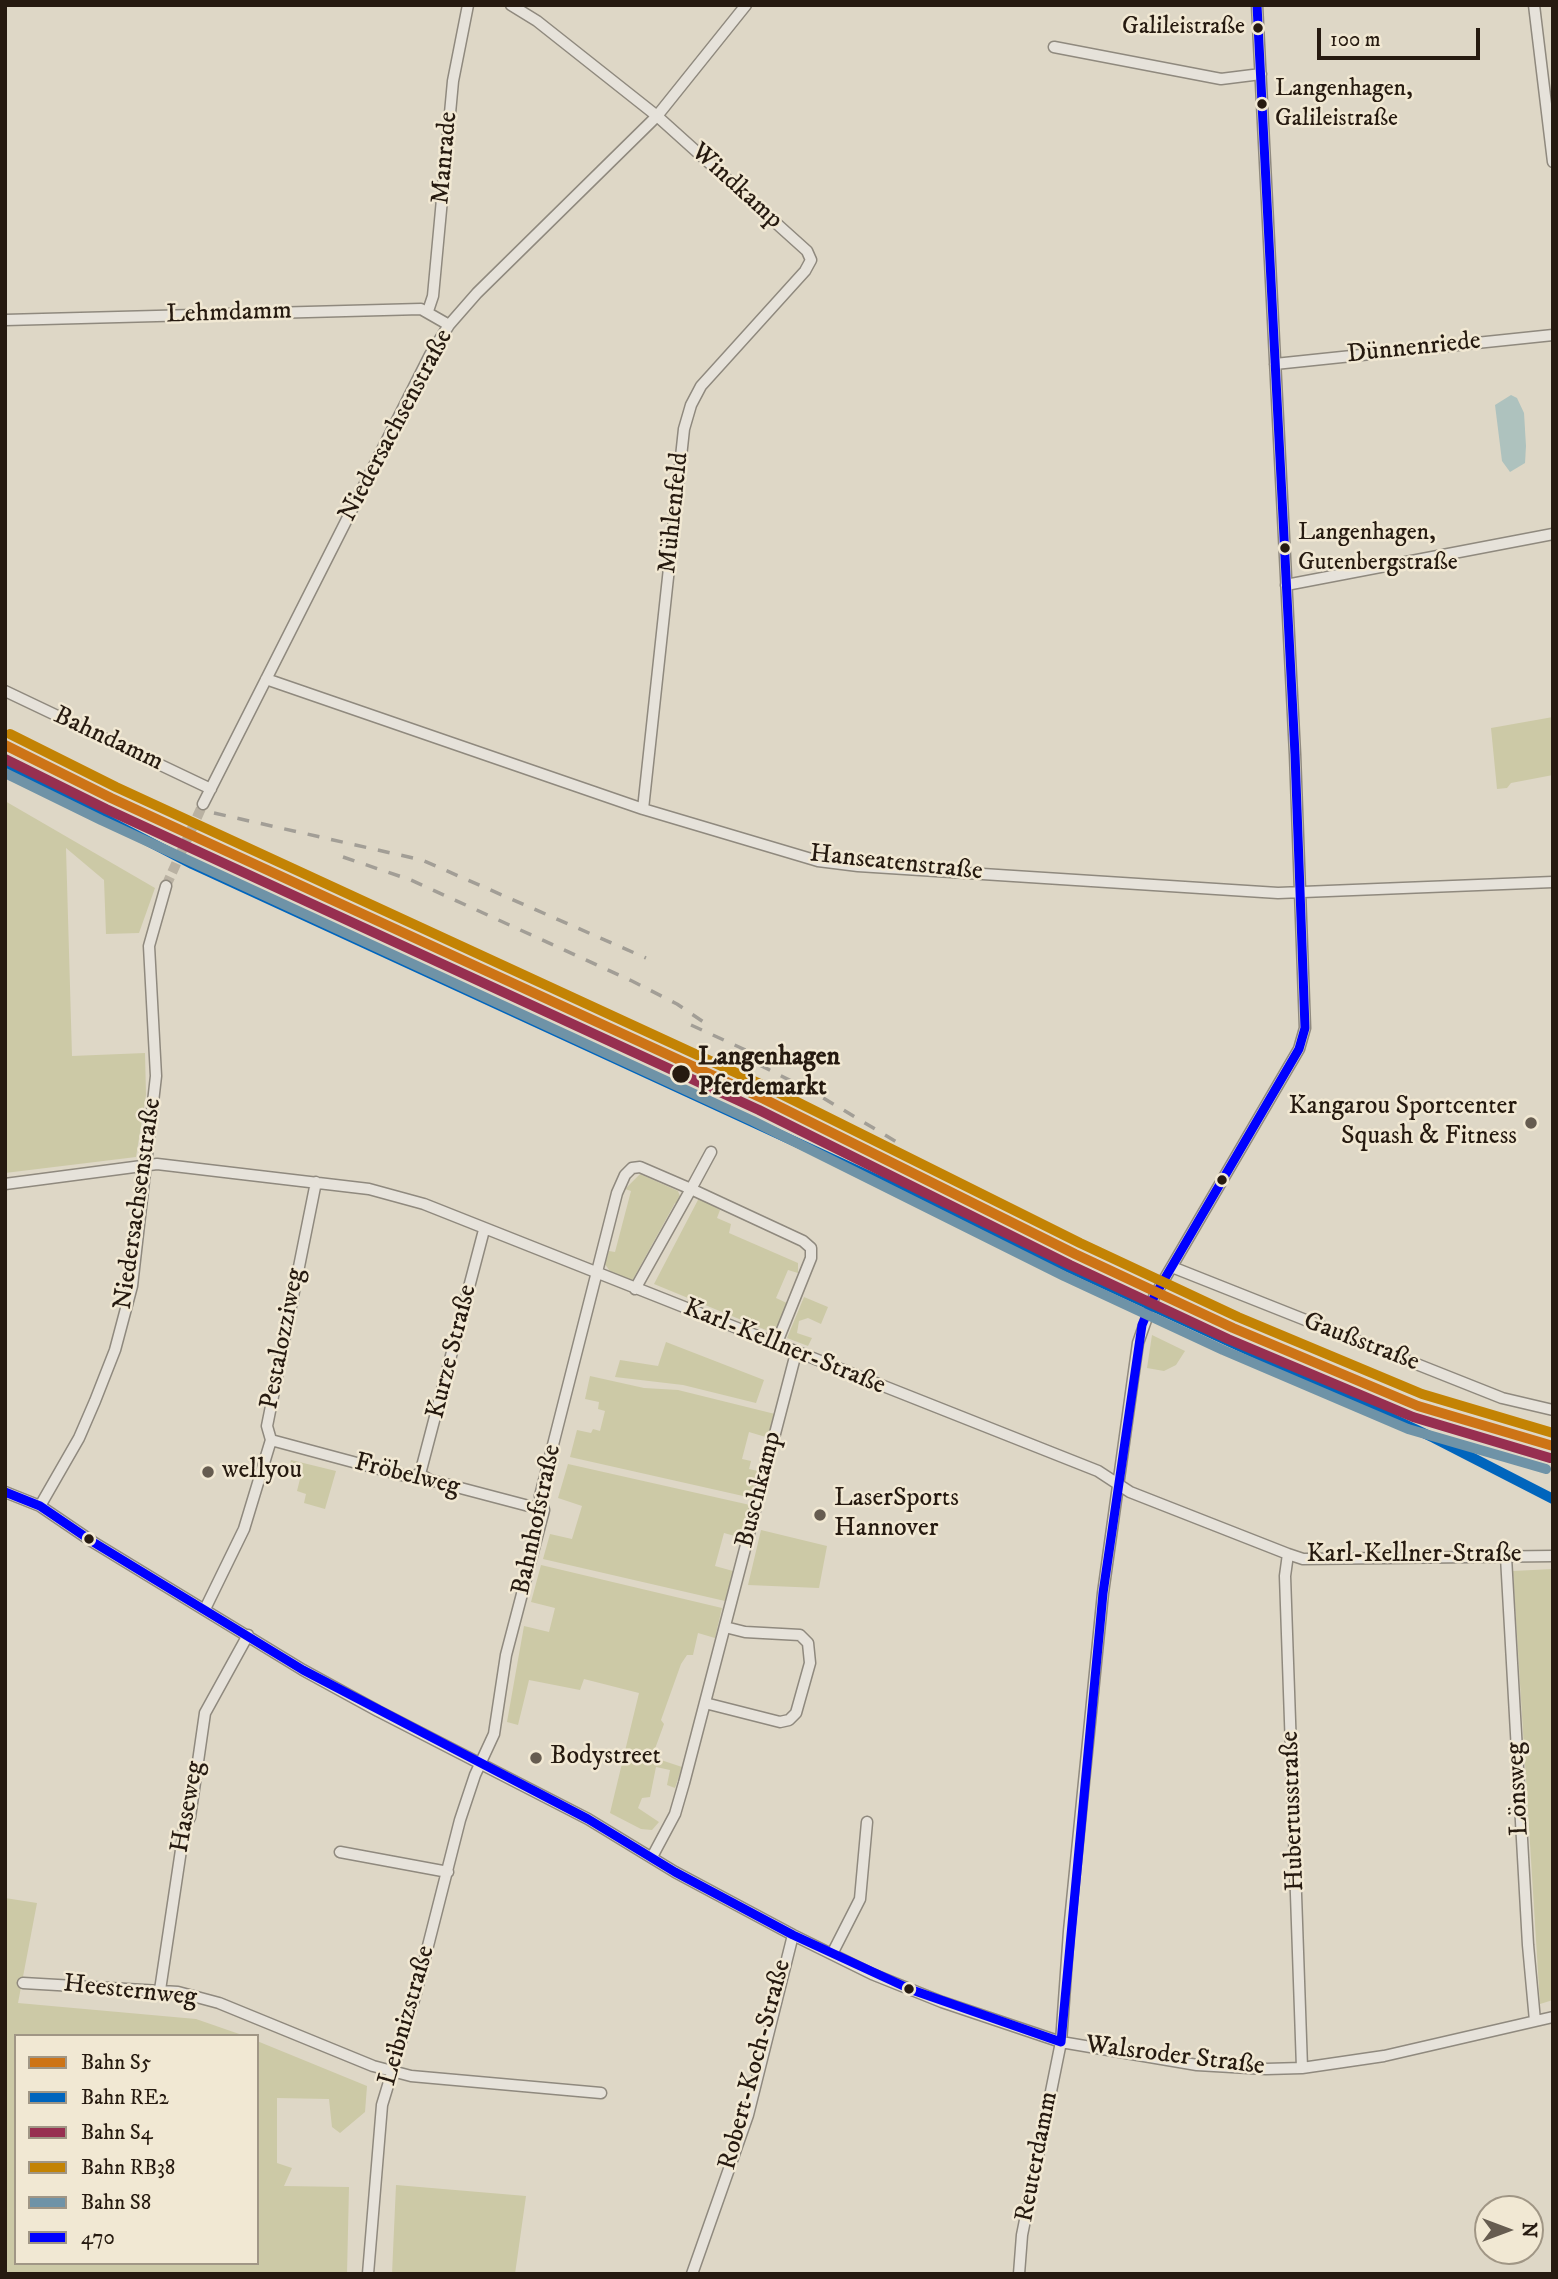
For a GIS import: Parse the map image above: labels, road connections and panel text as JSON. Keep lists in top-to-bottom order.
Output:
{
  "streets": {
    "street": [
      "Manrade",
      "Windkamp",
      "Lehmdamm",
      "Dünnenriede",
      "Niedersachsenstraße",
      "Mühlenfeld",
      "Bahndamm",
      "Hanseatenstraße",
      "Pestalozziweg",
      "Gaußstraße",
      "Karl-Kellner-Straße",
      "Kurze Straße",
      "Fröbelweg",
      "Buschkamp",
      "Bahnhofstraße",
      "Lönsweg",
      "Haseweg",
      "Hubertusstraße",
      "Heesternweg",
      "Leibnizstraße",
      "Walsroder Straße",
      "Robert-Koch-Straße",
      "Reuterdamm"
    ]
  },
  "crossings": [
    ["Manrade", "Lehmdamm"],
    ["Windkamp", "Niedersachsenstraße"],
    ["Windkamp", "Mühlenfeld"],
    ["Dünnenriede", "Reuterdamm"],
    ["Niedersachsenstraße", "Bahndamm"],
    ["Niedersachsenstraße", "Hanseatenstraße"],
    ["Niedersachsenstraße", "Karl-Kellner-Straße"],
    ["Niedersachsenstraße", "Walsroder Straße"],
    ["Mühlenfeld", "Hanseatenstraße"],
    ["Hanseatenstraße", "Reuterdamm"],
    ["Pestalozziweg", "Karl-Kellner-Straße"],
    ["Pestalozziweg", "Fröbelweg"],
    ["Pestalozziweg", "Walsroder Straße"],
    ["Gaußstraße", "Reuterdamm"],
    ["Karl-Kellner-Straße", "Kurze Straße"],
    ["Karl-Kellner-Straße", "Buschkamp"],
    ["Karl-Kellner-Straße", "Bahnhofstraße"],
    ["Karl-Kellner-Straße", "Lönsweg"],
    ["Karl-Kellner-Straße", "Hubertusstraße"],
    ["Karl-Kellner-Straße", "Reuterdamm"],
    ["Kurze Straße", "Fröbelweg"],
    ["Fröbelweg", "Bahnhofstraße"],
    ["Buschkamp", "Walsroder Straße"],
    ["Bahnhofstraße", "Leibnizstraße"],
    ["Bahnhofstraße", "Walsroder Straße"],
    ["Lönsweg", "Walsroder Straße"],
    ["Haseweg", "Heesternweg"],
    ["Haseweg", "Walsroder Straße"],
    ["Hubertusstraße", "Walsroder Straße"],
    ["Heesternweg", "Leibnizstraße"],
    ["Leibnizstraße", "Walsroder Straße"],
    ["Walsroder Straße", "Robert-Koch-Straße"],
    ["Walsroder Straße", "Reuterdamm"]
  ],
  "places": [
    "Galileistraße",
    "Langenhagen, Galileistraße",
    "Langenhagen, Gutenbergstraße",
    "Langenhagen Pferdemarkt",
    "Kangarou Sportcenter Squash & Fitness",
    "wellyou",
    "LaserSports Hannover",
    "Bodystreet"
  ],
  "lines": [
    "transit line 470",
    "rail line RB38",
    "rail line S5",
    "rail line S4",
    "rail line RE2",
    "rail line S8"
  ],
  "legend": [
    "Bahn S5",
    "Bahn RE2",
    "Bahn S4",
    "Bahn RB38",
    "Bahn S8",
    "470"
  ],
  "scale_bar": "100 m",
  "north": "right"
}
